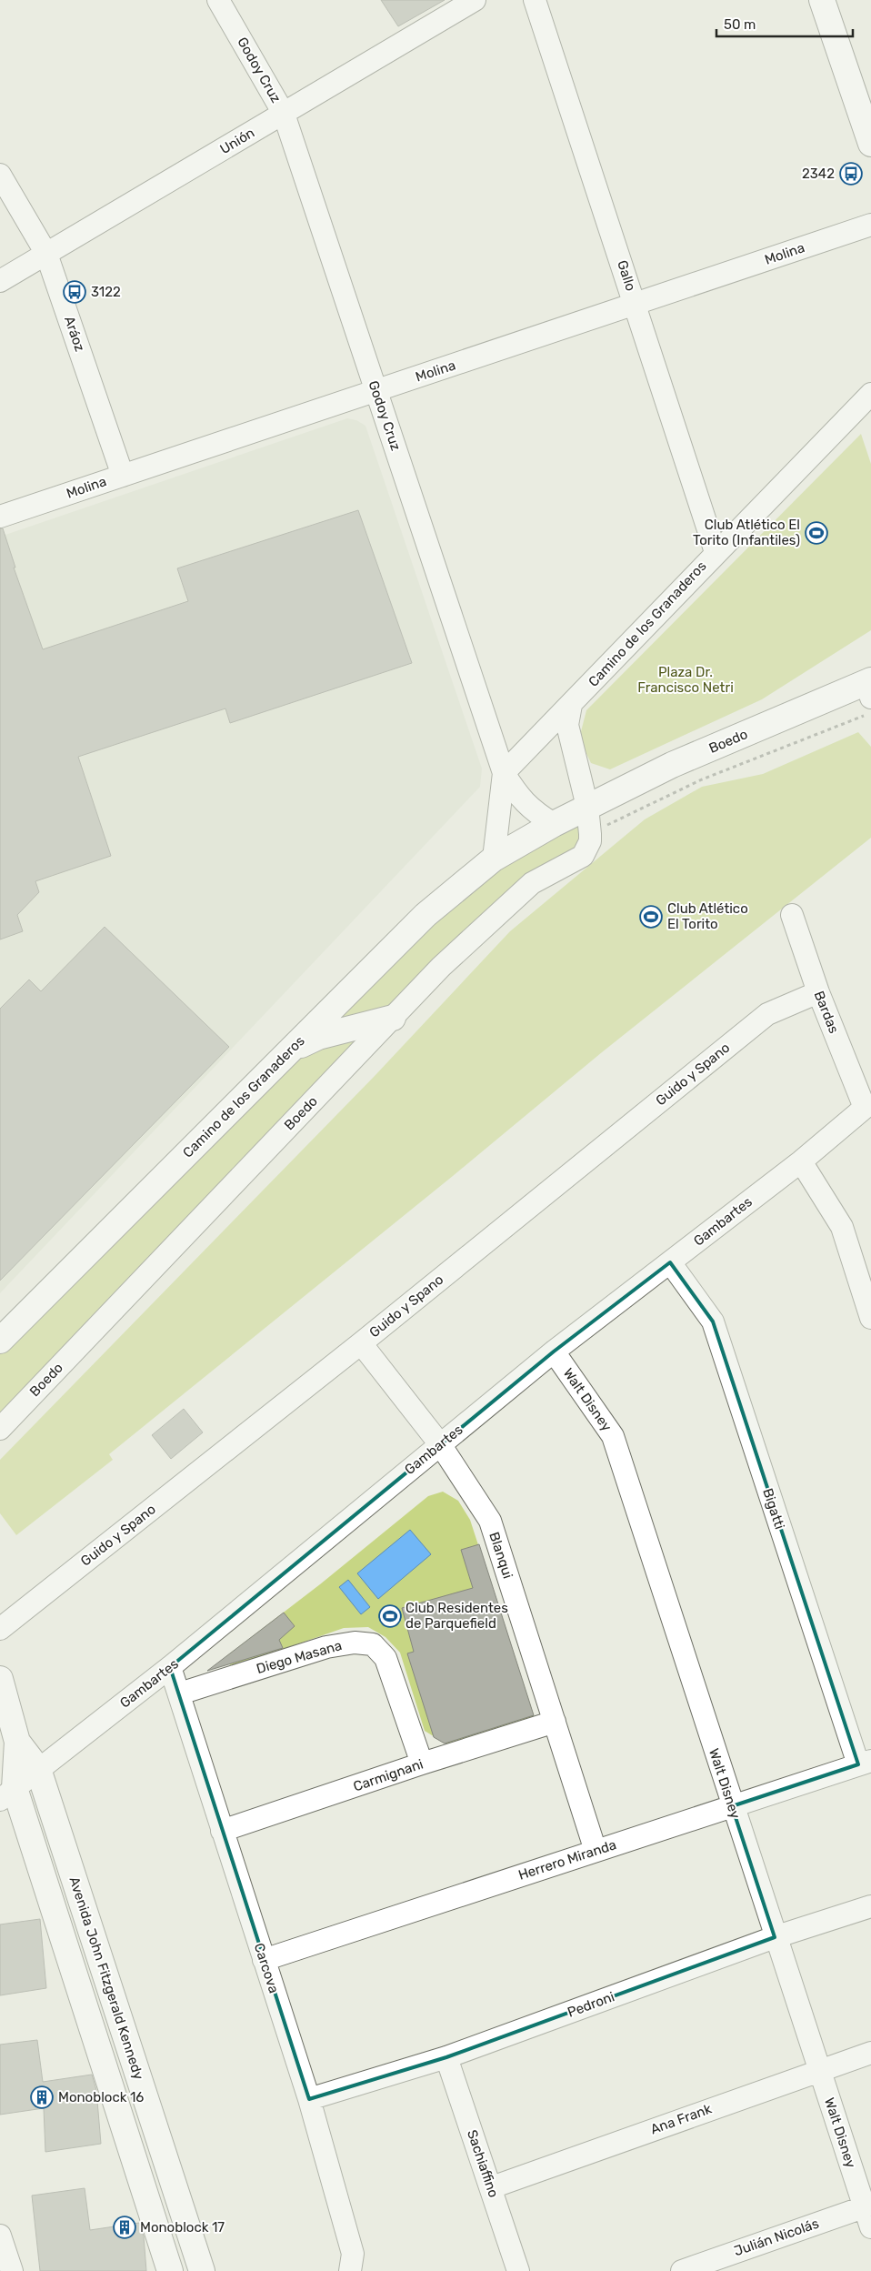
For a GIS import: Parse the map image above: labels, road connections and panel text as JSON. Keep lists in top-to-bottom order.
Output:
{
  "streets": {
    "street": [
      "Godoy Cruz",
      "Unión",
      "Molina",
      "Gallo",
      "Aráoz",
      "Camino de los Granaderos",
      "Boedo",
      "Bardas",
      "Guido y Spano",
      "Gambartes",
      "Walt Disney",
      "Bigatti",
      "Blanqui",
      "Diego Masana",
      "Carmignani",
      "Herrero Miranda",
      "Carcova",
      "Avenida John Fitzgerald Kennedy",
      "Pedroni",
      "Ana Frank",
      "Sachiaffino",
      "Julián Nicolás"
    ]
  },
  "crossings": [
    ["Godoy Cruz", "Unión"],
    ["Godoy Cruz", "Molina"],
    ["Godoy Cruz", "Camino de los Granaderos"],
    ["Godoy Cruz", "Boedo"],
    ["Unión", "Aráoz"],
    ["Molina", "Gallo"],
    ["Molina", "Aráoz"],
    ["Gallo", "Camino de los Granaderos"],
    ["Camino de los Granaderos", "Boedo"],
    ["Bardas", "Guido y Spano"],
    ["Bardas", "Gambartes"],
    ["Guido y Spano", "Blanqui"],
    ["Gambartes", "Walt Disney"],
    ["Gambartes", "Bigatti"],
    ["Gambartes", "Blanqui"],
    ["Gambartes", "Carcova"],
    ["Gambartes", "Avenida John Fitzgerald Kennedy"],
    ["Walt Disney", "Herrero Miranda"],
    ["Walt Disney", "Pedroni"],
    ["Walt Disney", "Ana Frank"],
    ["Walt Disney", "Julián Nicolás"],
    ["Bigatti", "Herrero Miranda"],
    ["Blanqui", "Carmignani"],
    ["Blanqui", "Herrero Miranda"],
    ["Diego Masana", "Carmignani"],
    ["Diego Masana", "Carcova"],
    ["Carmignani", "Carcova"],
    ["Herrero Miranda", "Carcova"],
    ["Carcova", "Pedroni"],
    ["Pedroni", "Sachiaffino"],
    ["Ana Frank", "Sachiaffino"]
  ],
  "parks": ["Plaza Dr. Francisco Netri"],
  "places": {
    "bus stop": ["2342", "3122"],
    "sports": ["Club Atlético El Torito (Infantiles)", "Club Atlético El Torito", "Club Residentes de Parquefield"],
    "building": ["Monoblock 16", "Monoblock 17"]
  },
  "scale_bar": "50 m"
}
